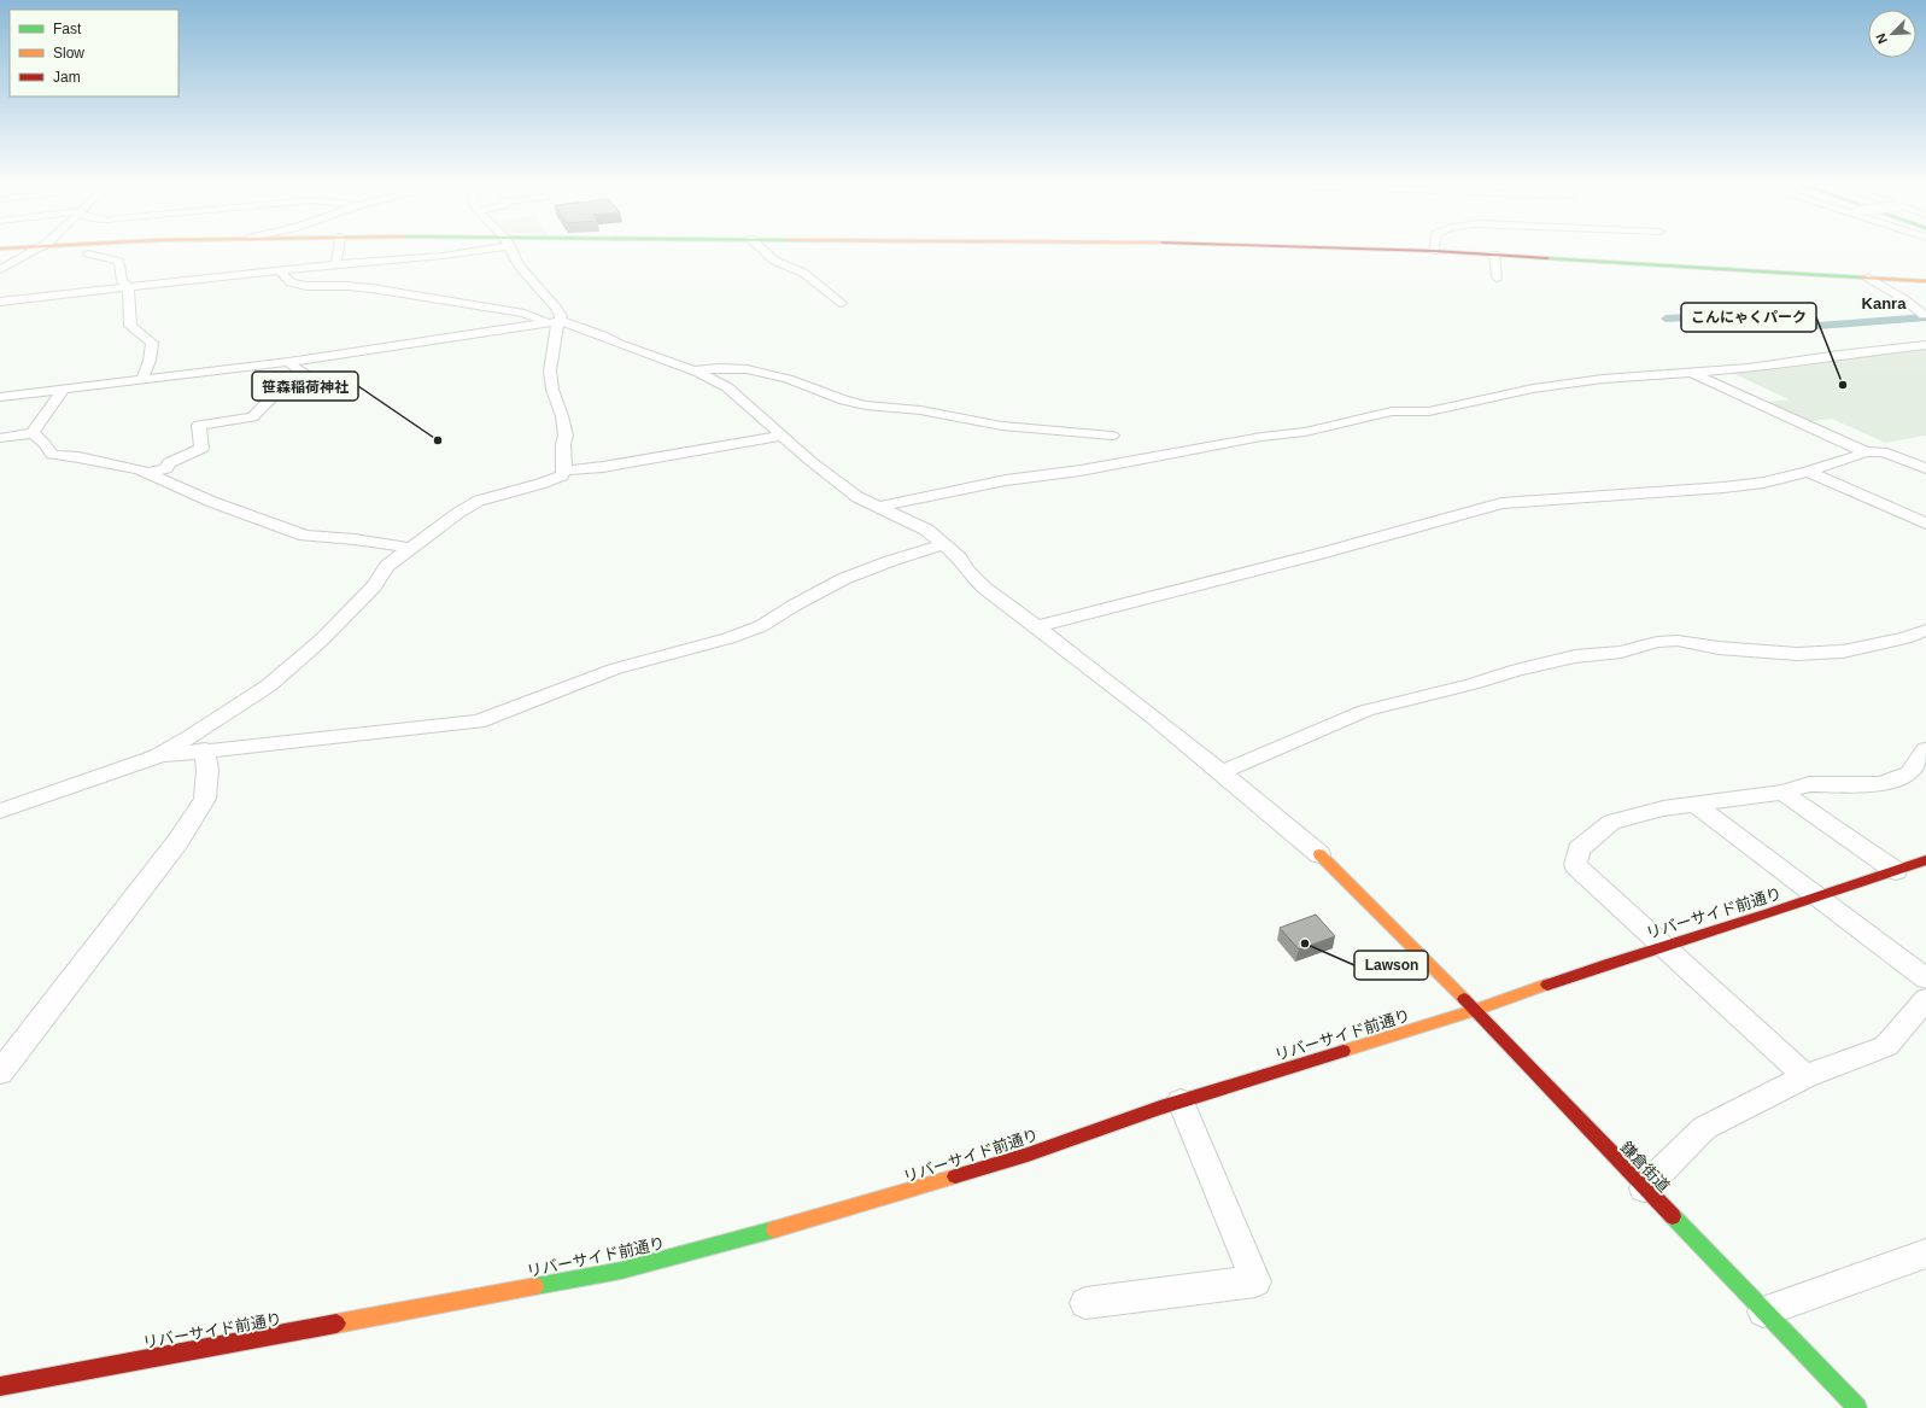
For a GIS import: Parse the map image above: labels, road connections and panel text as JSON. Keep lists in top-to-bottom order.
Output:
{
  "streets": {
    "main road": ["リバーサイド前通り", "鎌倉街道"]
  },
  "crossings": [
    ["リバーサイド前通り", "鎌倉街道"]
  ],
  "districts": ["Kanra"],
  "places": ["こんにゃくパーク", "笹森稲荷神社", "Lawson"],
  "legend": ["Fast", "Slow", "Jam"],
  "north": "bottom left"
}
